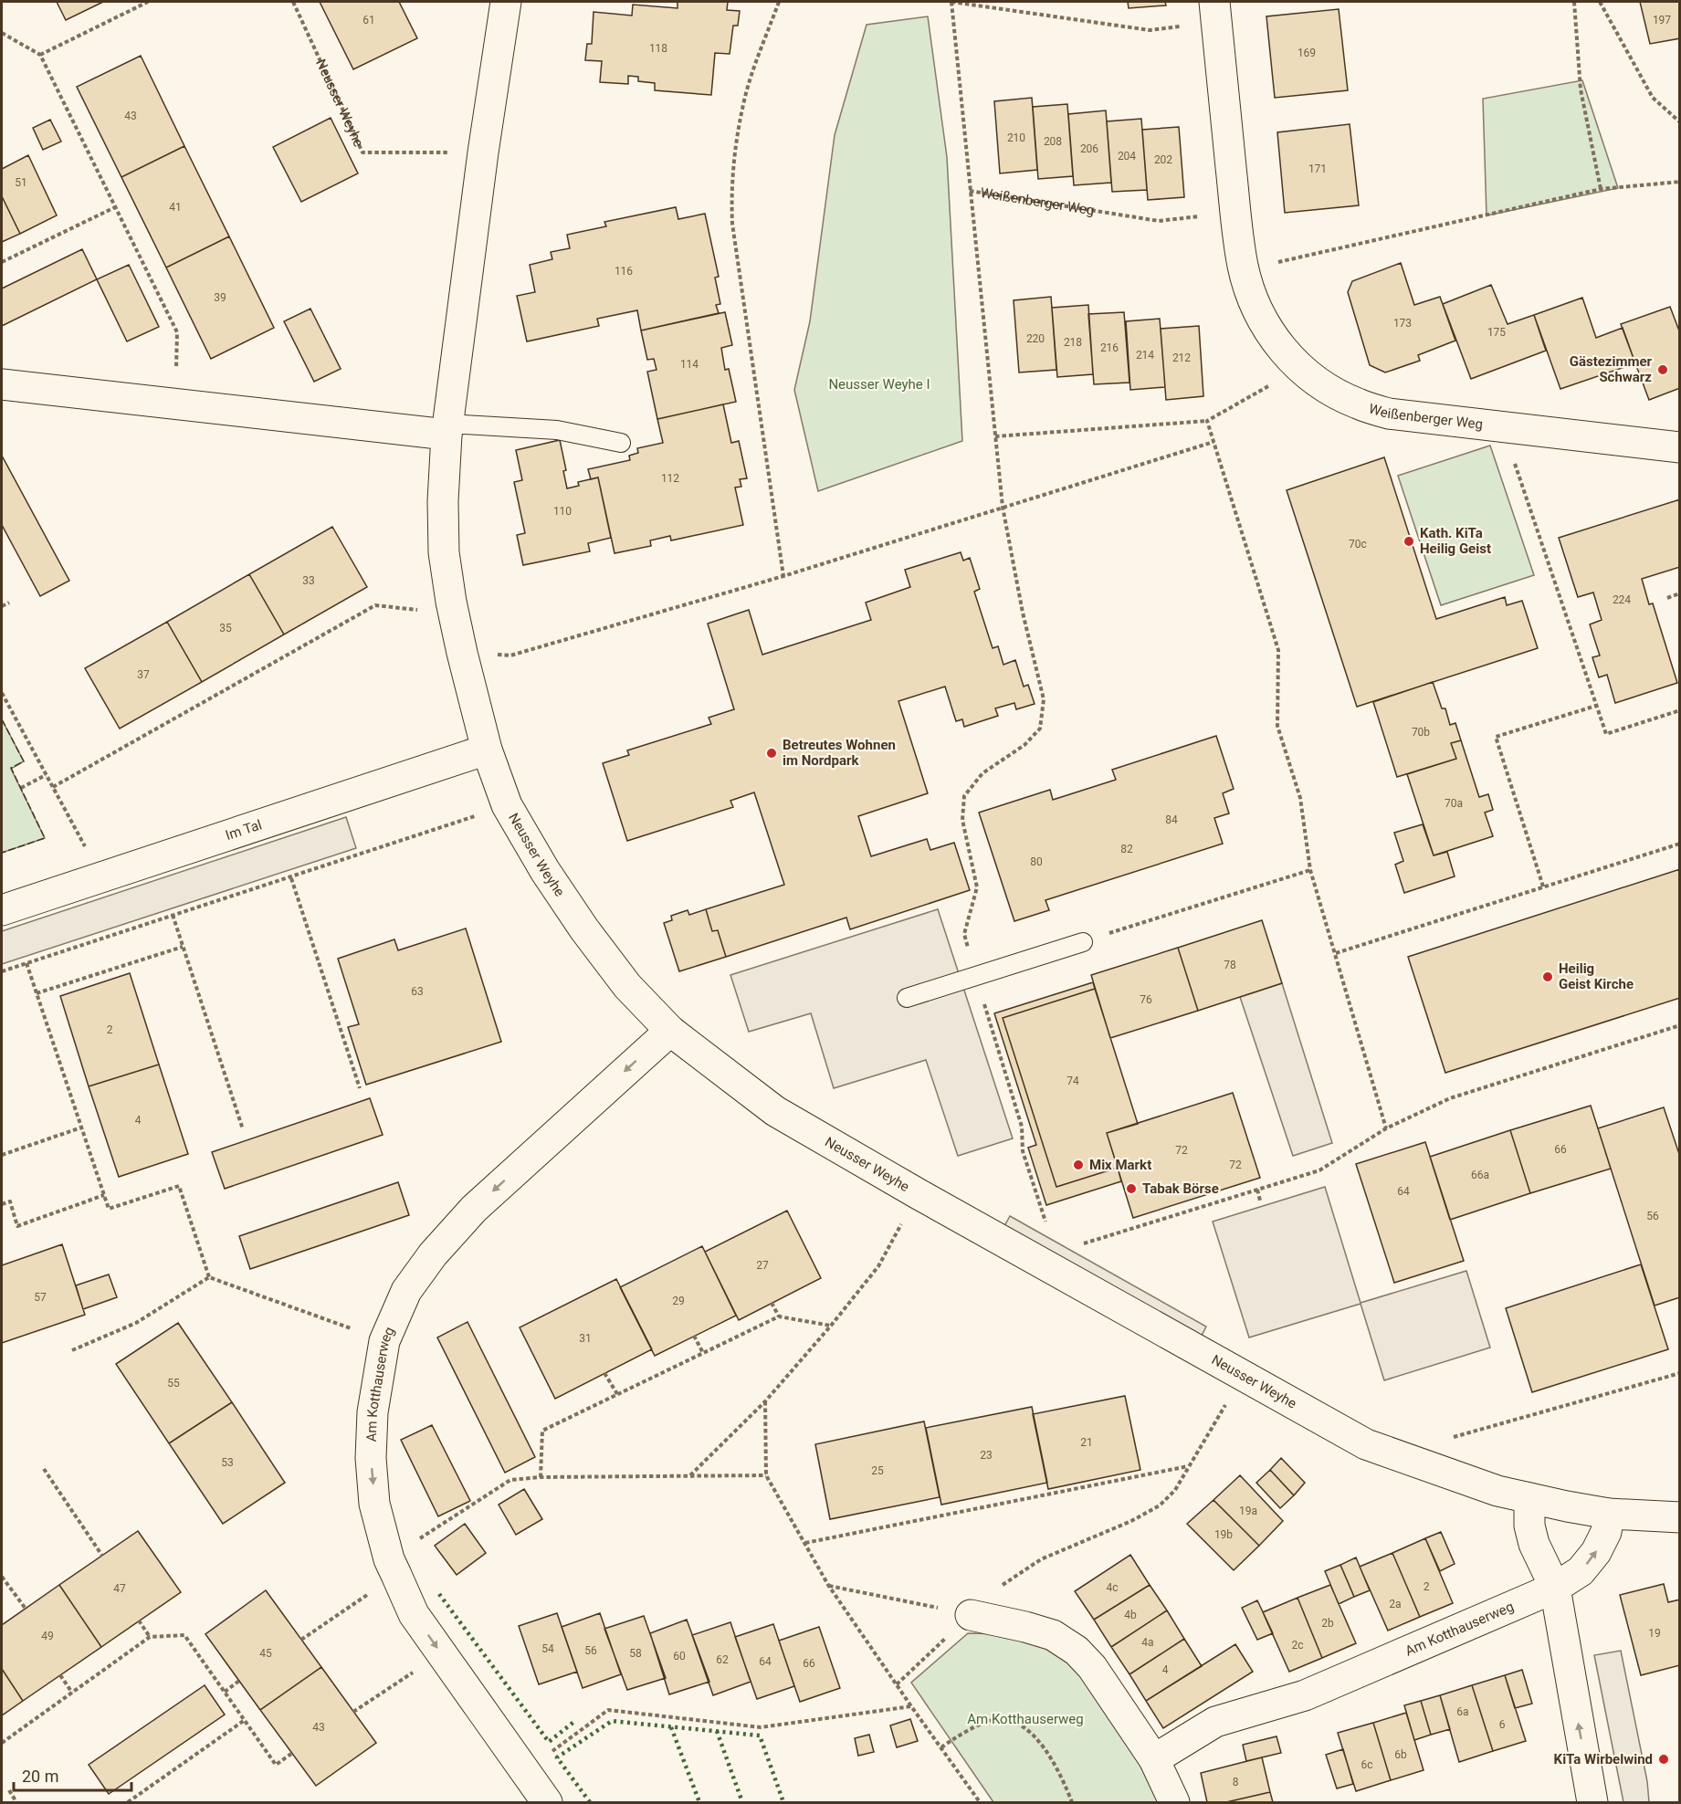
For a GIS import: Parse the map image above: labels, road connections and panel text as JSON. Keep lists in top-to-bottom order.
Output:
{
  "streets": {
    "street": [
      "Neusser Weyhe",
      "Weißenberger Weg",
      "Im Tal",
      "Am Kotthauserweg"
    ]
  },
  "crossings": [
    ["Neusser Weyhe", "Im Tal"],
    ["Neusser Weyhe", "Am Kotthauserweg"]
  ],
  "parks": ["Neusser Weyhe I", "Am Kotthauserweg"],
  "places": [
    "Gästezimmer Schwarz",
    "Kath. KiTa Heilig Geist",
    "Betreutes Wohnen im Nordpark",
    "Heilig Geist Kirche",
    "Mix Markt",
    "Tabak Börse",
    "KiTa Wirbelwind"
  ],
  "house_numbers": [
    "61",
    "197",
    "118",
    "169",
    "43",
    "210",
    "208",
    "206",
    "204",
    "202",
    "171",
    "51",
    "41",
    "116",
    "39",
    "173",
    "175",
    "220",
    "218",
    "216",
    "214",
    "212",
    "114",
    "112",
    "110",
    "70c",
    "33",
    "224",
    "35",
    "37",
    "70b",
    "70a",
    "84",
    "82",
    "80",
    "78",
    "63",
    "76",
    "2",
    "74",
    "4",
    "66",
    "72",
    "72",
    "66a",
    "64",
    "56",
    "27",
    "57",
    "29",
    "31",
    "55",
    "21",
    "23",
    "53",
    "25",
    "19a",
    "19b",
    "2",
    "4c",
    "47",
    "2a",
    "4b",
    "2b",
    "19",
    "49",
    "4a",
    "2c",
    "54",
    "56",
    "45",
    "58",
    "60",
    "62",
    "64",
    "66",
    "4",
    "6a",
    "6",
    "43",
    "6b",
    "6c",
    "8"
  ],
  "scale_bar": "20 m"
}
